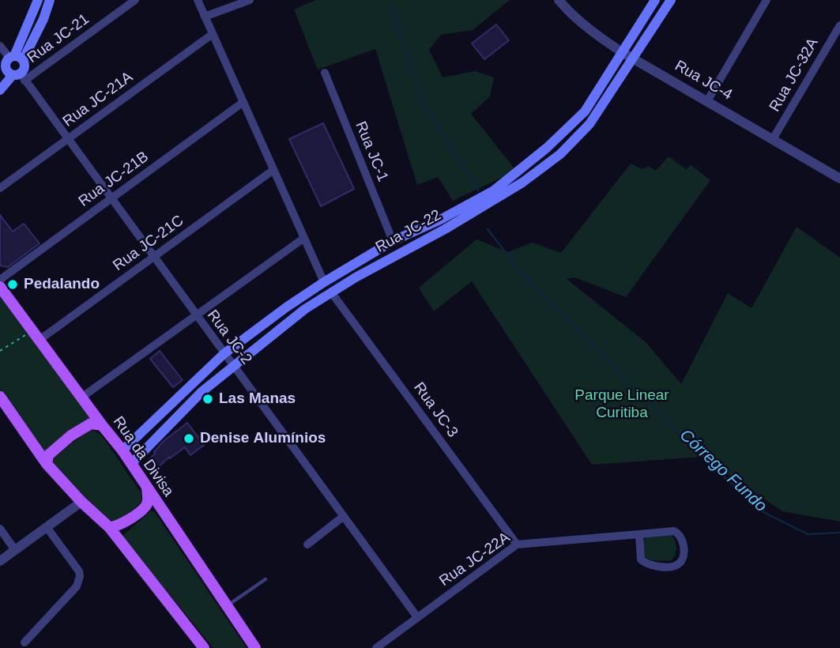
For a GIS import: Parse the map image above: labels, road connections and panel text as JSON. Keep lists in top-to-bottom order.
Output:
{
  "streets": {
    "main road": ["Rua JC-22", "Rua da Divisa"],
    "street": [
      "Rua JC-21",
      "Rua JC-32A",
      "Rua JC-4",
      "Rua JC-21A",
      "Rua JC-1",
      "Rua JC-21B",
      "Rua JC-21C",
      "Rua JC-2",
      "Rua JC-3",
      "Rua JC-22A"
    ]
  },
  "crossings": [
    ["Rua JC-21", "Rua JC-2"],
    ["Rua JC-32A", "Rua JC-4"],
    ["Rua JC-4", "Rua JC-22"],
    ["Rua JC-21A", "Rua JC-2"],
    ["Rua JC-1", "Rua JC-22"],
    ["Rua JC-21B", "Rua JC-2"],
    ["Rua JC-22", "Rua JC-2"],
    ["Rua JC-22", "Rua JC-3"],
    ["Rua JC-22", "Rua da Divisa"],
    ["Rua JC-21C", "Rua JC-2"],
    ["Rua JC-21C", "Rua da Divisa"],
    ["Rua JC-2", "Rua JC-22A"],
    ["Rua JC-3", "Rua JC-22A"]
  ],
  "water": ["Córrego Fundo"],
  "parks": ["Parque Linear Curitiba"],
  "places": ["Pedalando", "Las Manas", "Denise Alumínios"]
}
